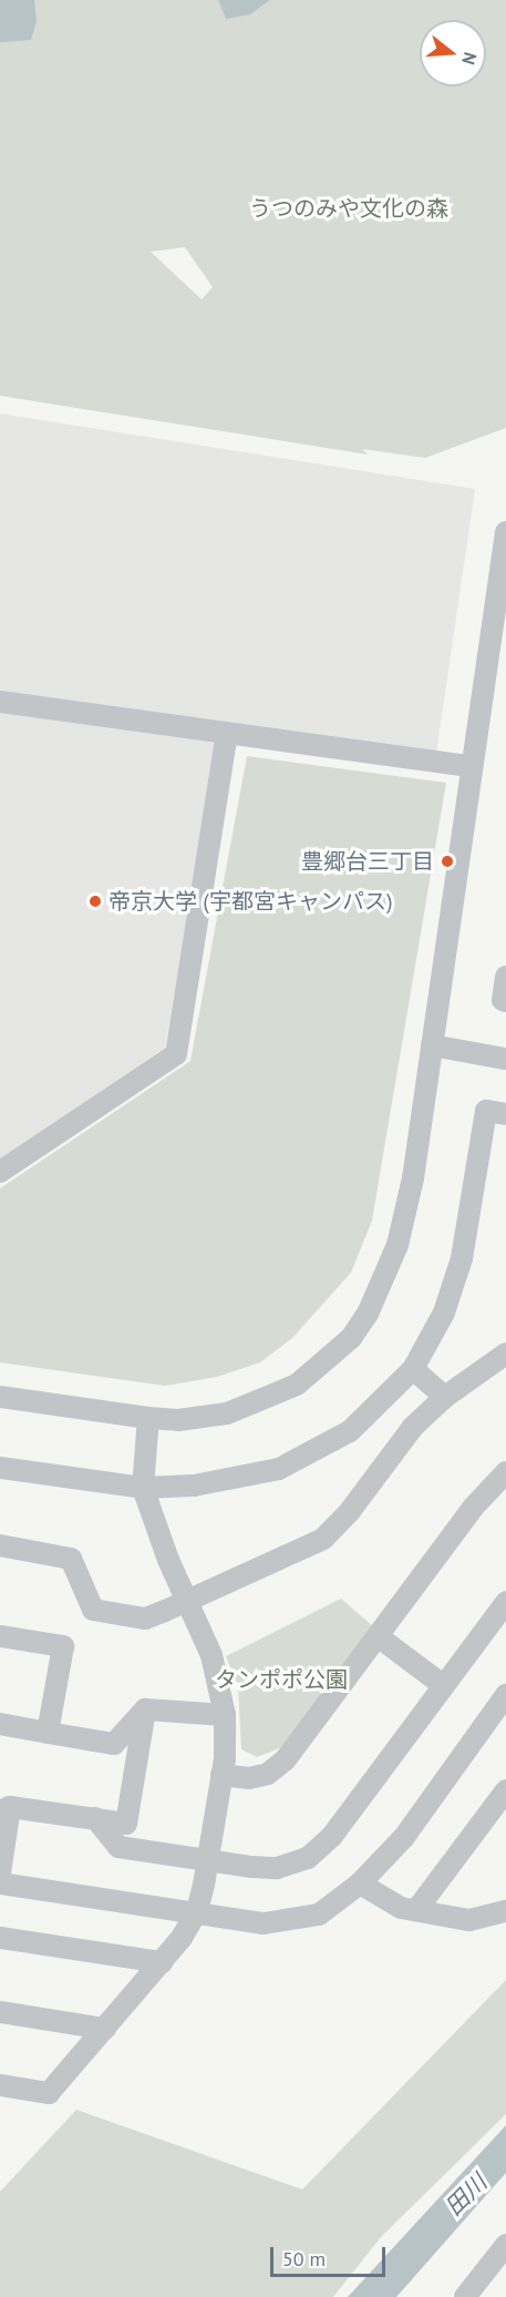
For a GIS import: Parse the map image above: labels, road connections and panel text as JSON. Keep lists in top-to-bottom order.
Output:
{
  "water": ["田川"],
  "parks": ["うつのみや文化の森", "タンポポ公園"],
  "places": ["豊郷台三丁目", "帝京大学 (宇都宮キャンパス)"],
  "scale_bar": "50 m",
  "north": "right"
}
